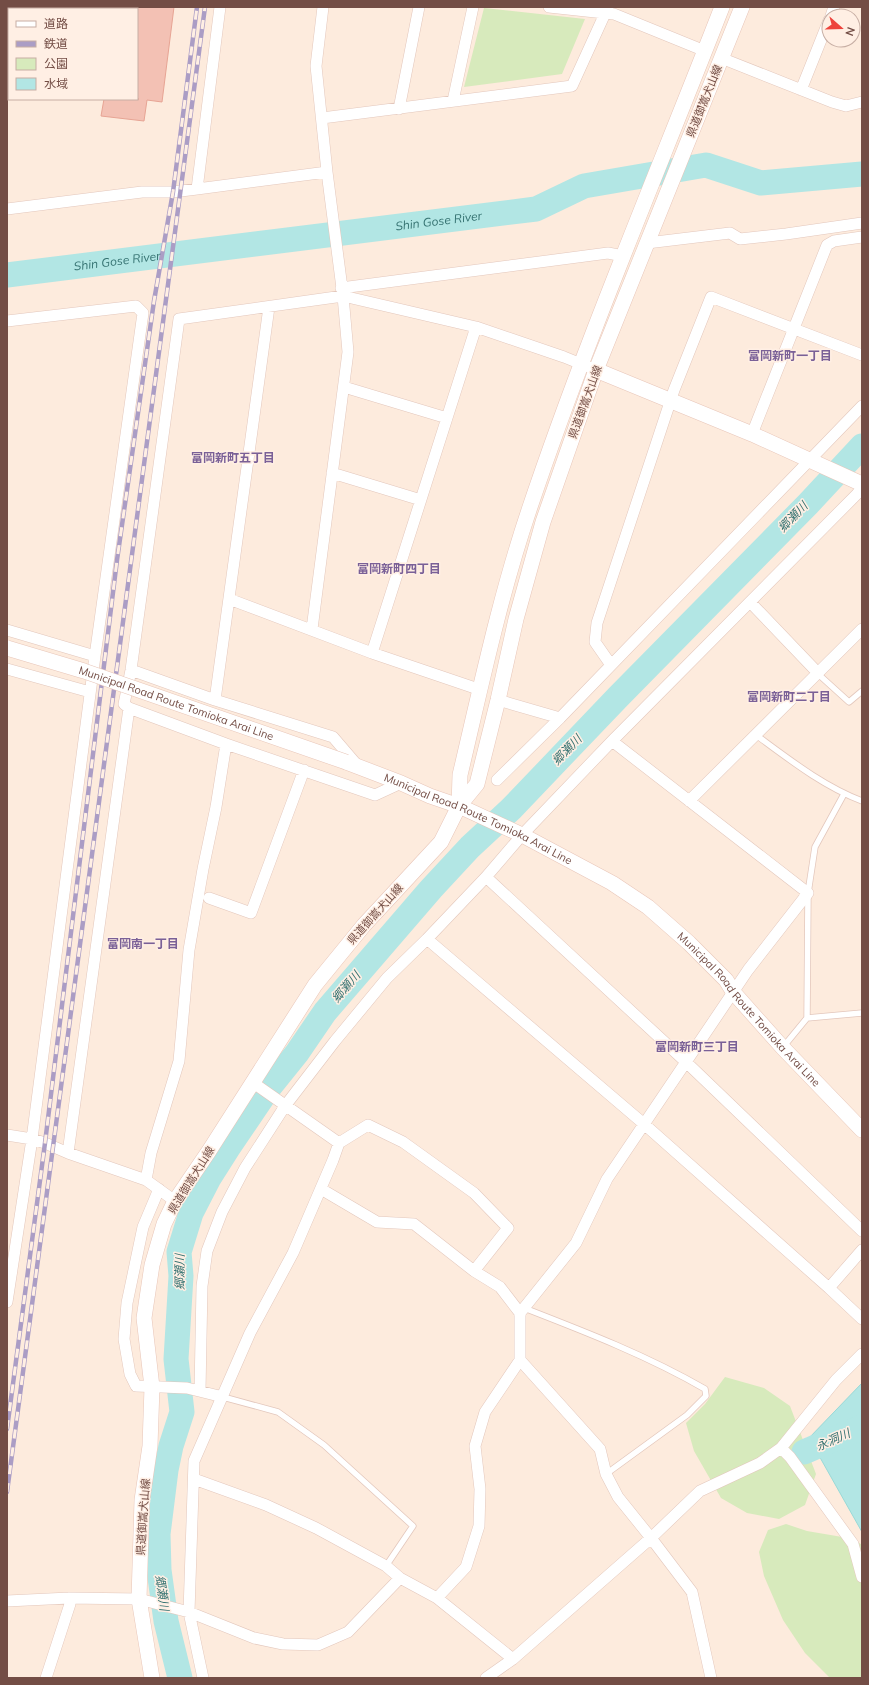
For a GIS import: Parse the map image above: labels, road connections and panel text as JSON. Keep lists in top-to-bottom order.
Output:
{
  "streets": {
    "main road": ["県道御嵩犬山線", "Municipal Road Route Tomioka Arai Line"]
  },
  "crossings": [
    ["県道御嵩犬山線", "Municipal Road Route Tomioka Arai Line"]
  ],
  "districts": [
    "富岡新町一丁目",
    "富岡新町五丁目",
    "富岡新町四丁目",
    "富岡新町二丁目",
    "富岡南一丁目",
    "富岡新町三丁目"
  ],
  "water": ["Shin Gose River", "郷瀬川", "永洞川"],
  "legend": [
    "道路",
    "鉄道",
    "公園",
    "水域"
  ],
  "north": "right"
}
